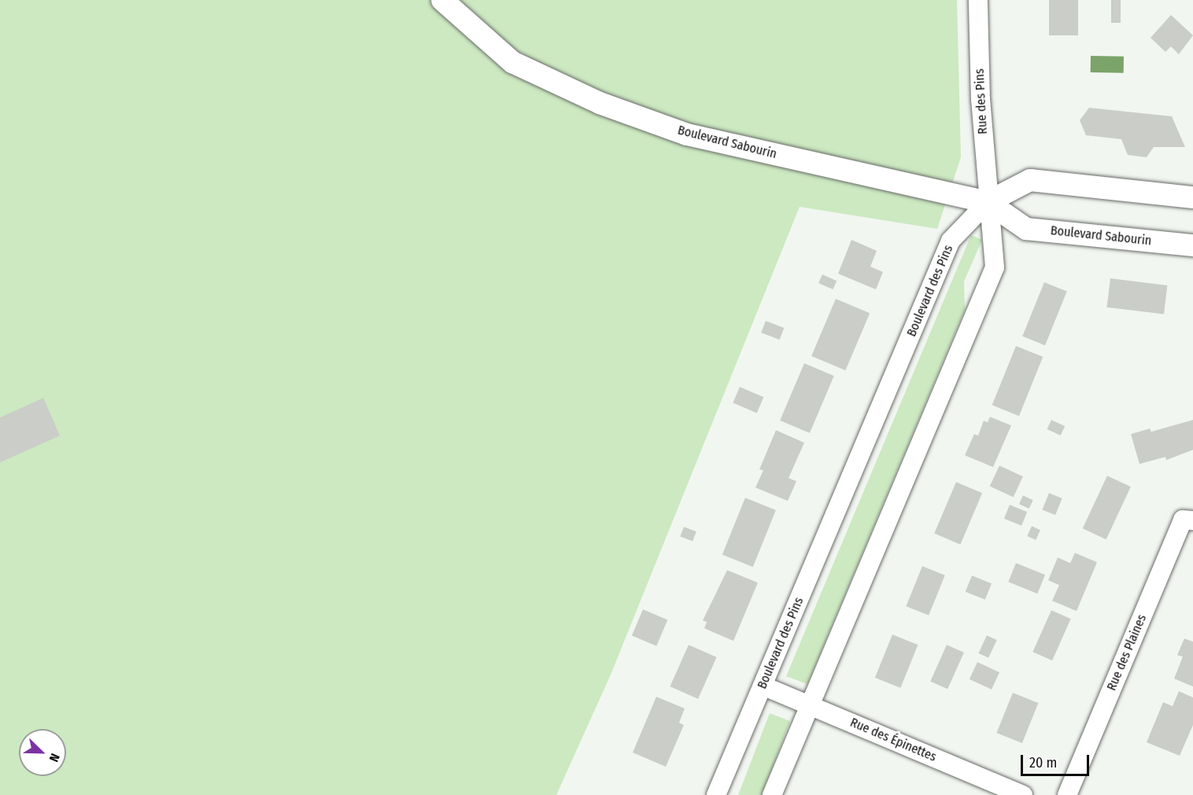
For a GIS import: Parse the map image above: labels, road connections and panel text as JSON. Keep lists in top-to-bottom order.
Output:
{
  "streets": {
    "street": [
      "Rue des Pins",
      "Boulevard Sabourin",
      "Boulevard des Pins",
      "Rue des Plaines",
      "Rue des Épinettes"
    ]
  },
  "crossings": [
    ["Rue des Pins", "Boulevard Sabourin"],
    ["Rue des Pins", "Boulevard des Pins"],
    ["Boulevard Sabourin", "Boulevard des Pins"],
    ["Boulevard des Pins", "Rue des Épinettes"]
  ],
  "scale_bar": "20 m",
  "north": "bottom right"
}
